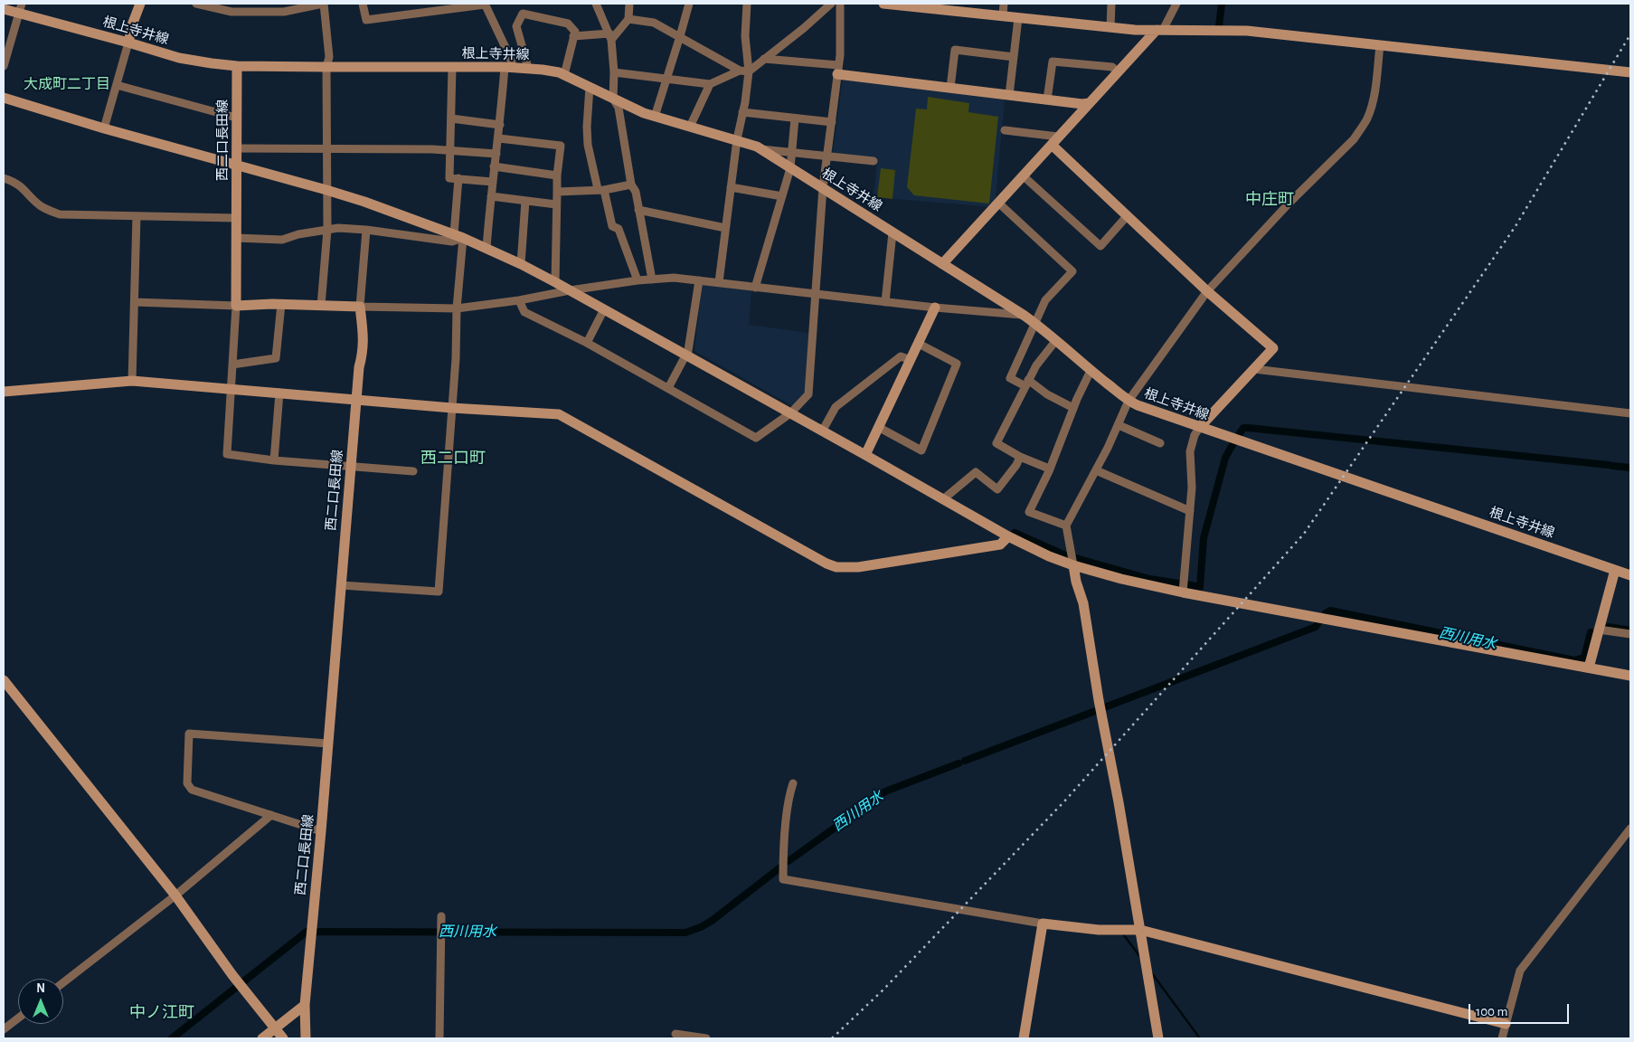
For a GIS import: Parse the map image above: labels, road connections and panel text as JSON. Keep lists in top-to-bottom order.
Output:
{
  "streets": {
    "street": ["根上寺井線", "西二口長田線"]
  },
  "crossings": [
    ["根上寺井線", "西二口長田線"]
  ],
  "districts": [
    "大成町二丁目",
    "中庄町",
    "西二口町",
    "中ノ江町"
  ],
  "water": ["西川用水"],
  "scale_bar": "100 m",
  "north": "top"
}
